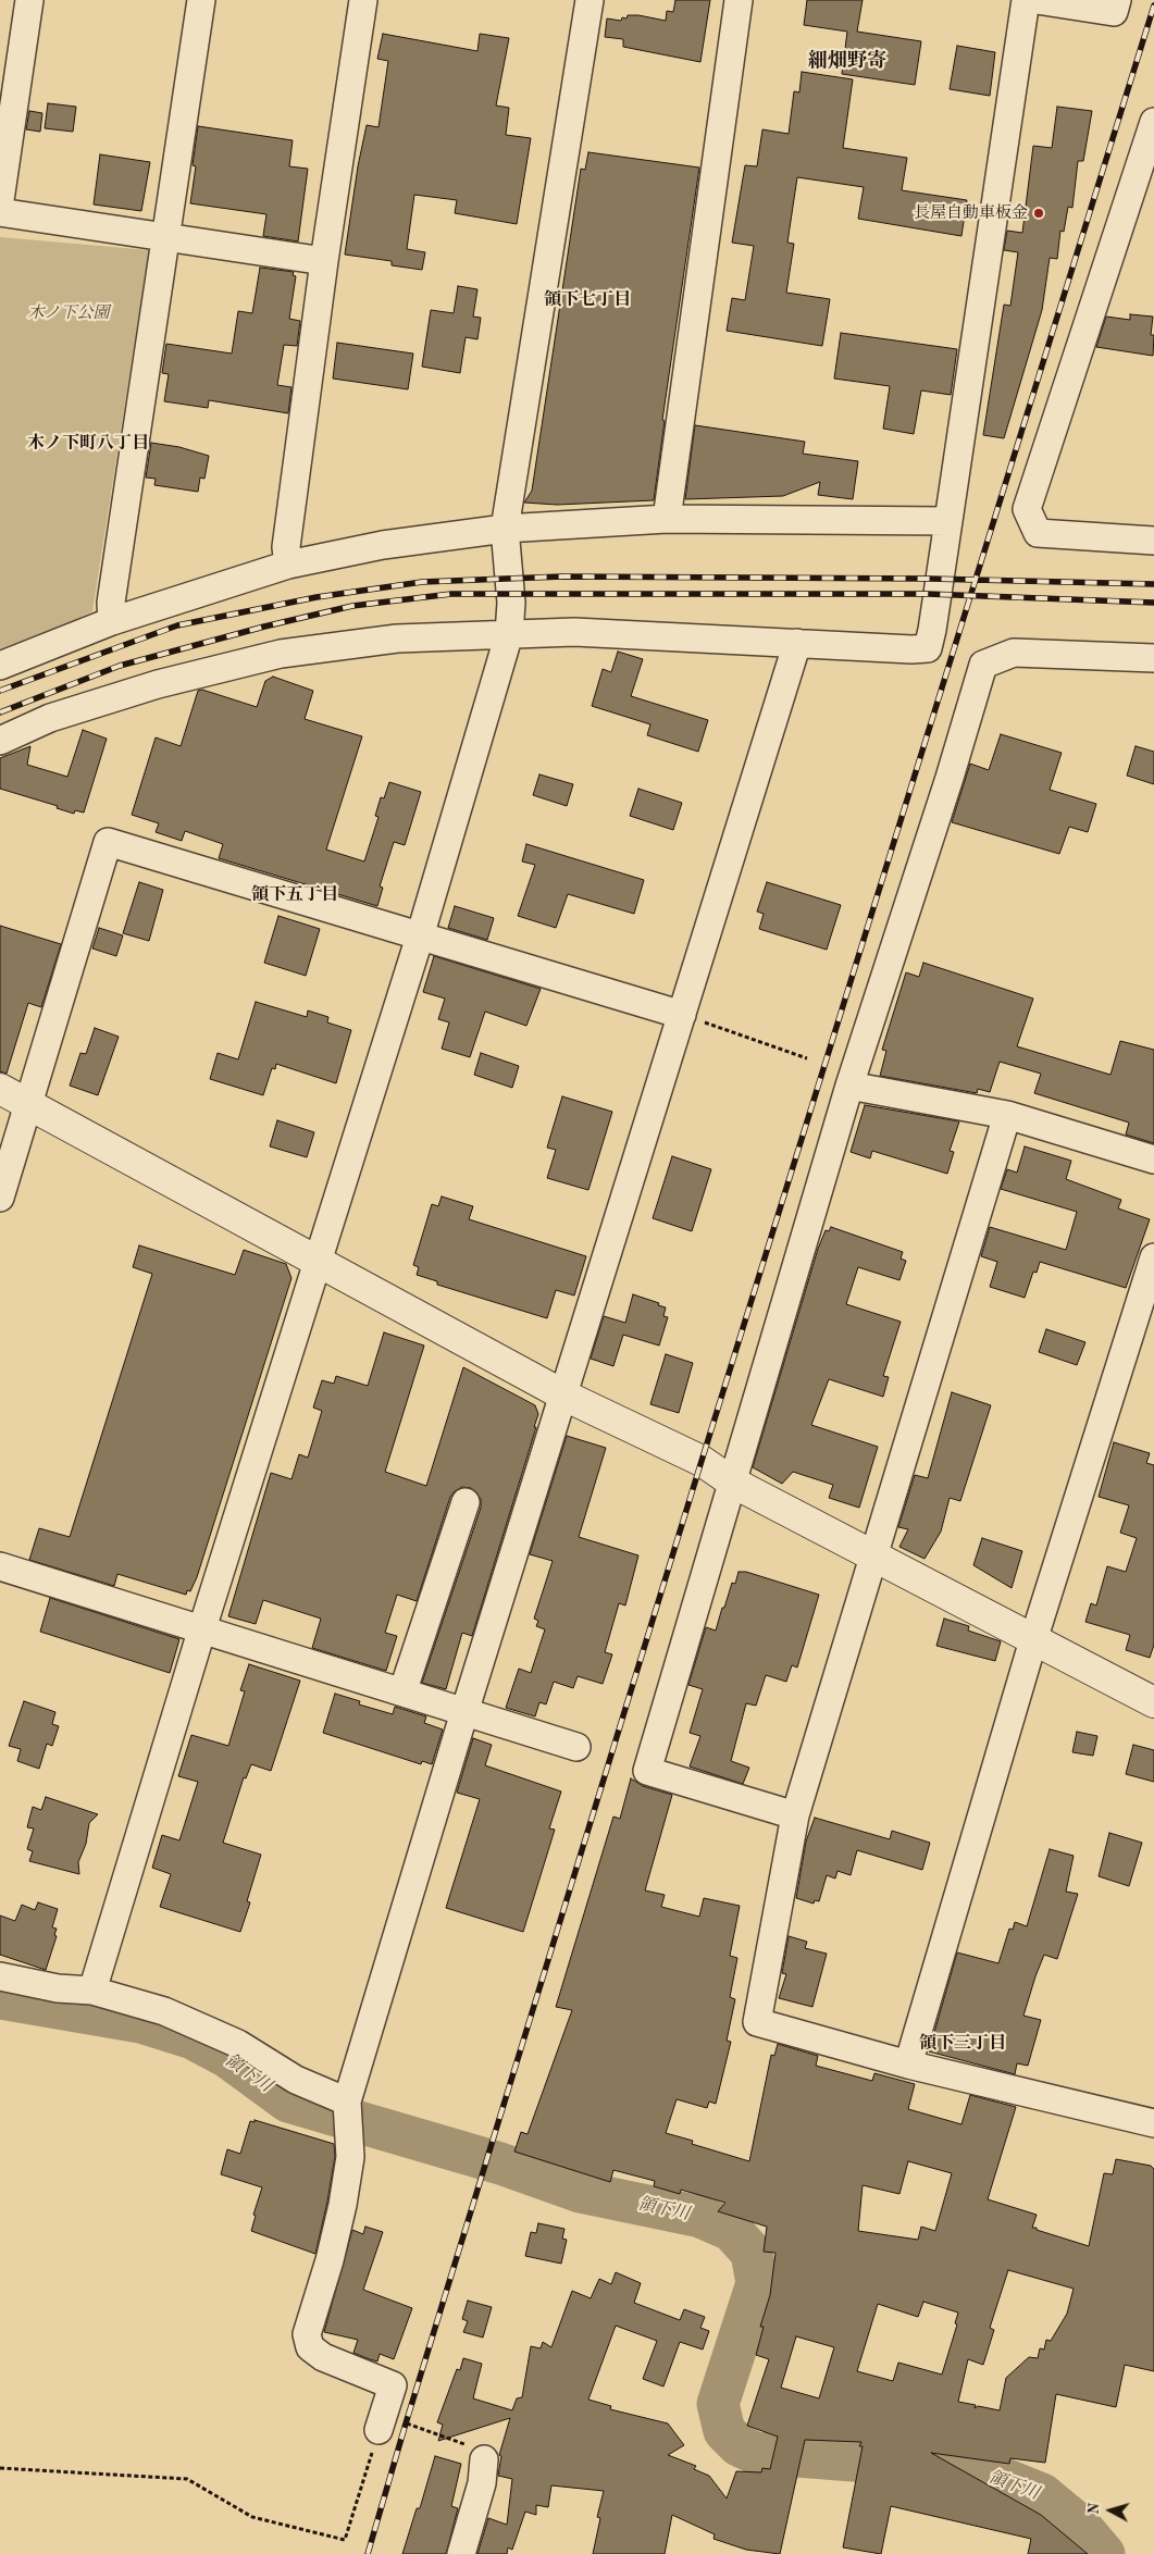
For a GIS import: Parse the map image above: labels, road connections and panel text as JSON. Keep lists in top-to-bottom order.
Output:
{
  "districts": [
    "細畑野寄",
    "領下七丁目",
    "木ノ下町八丁目",
    "領下五丁目",
    "領下三丁目"
  ],
  "water": ["領下川"],
  "parks": ["木ノ下公園"],
  "places": ["長屋自動車板金"],
  "north": "left"
}
